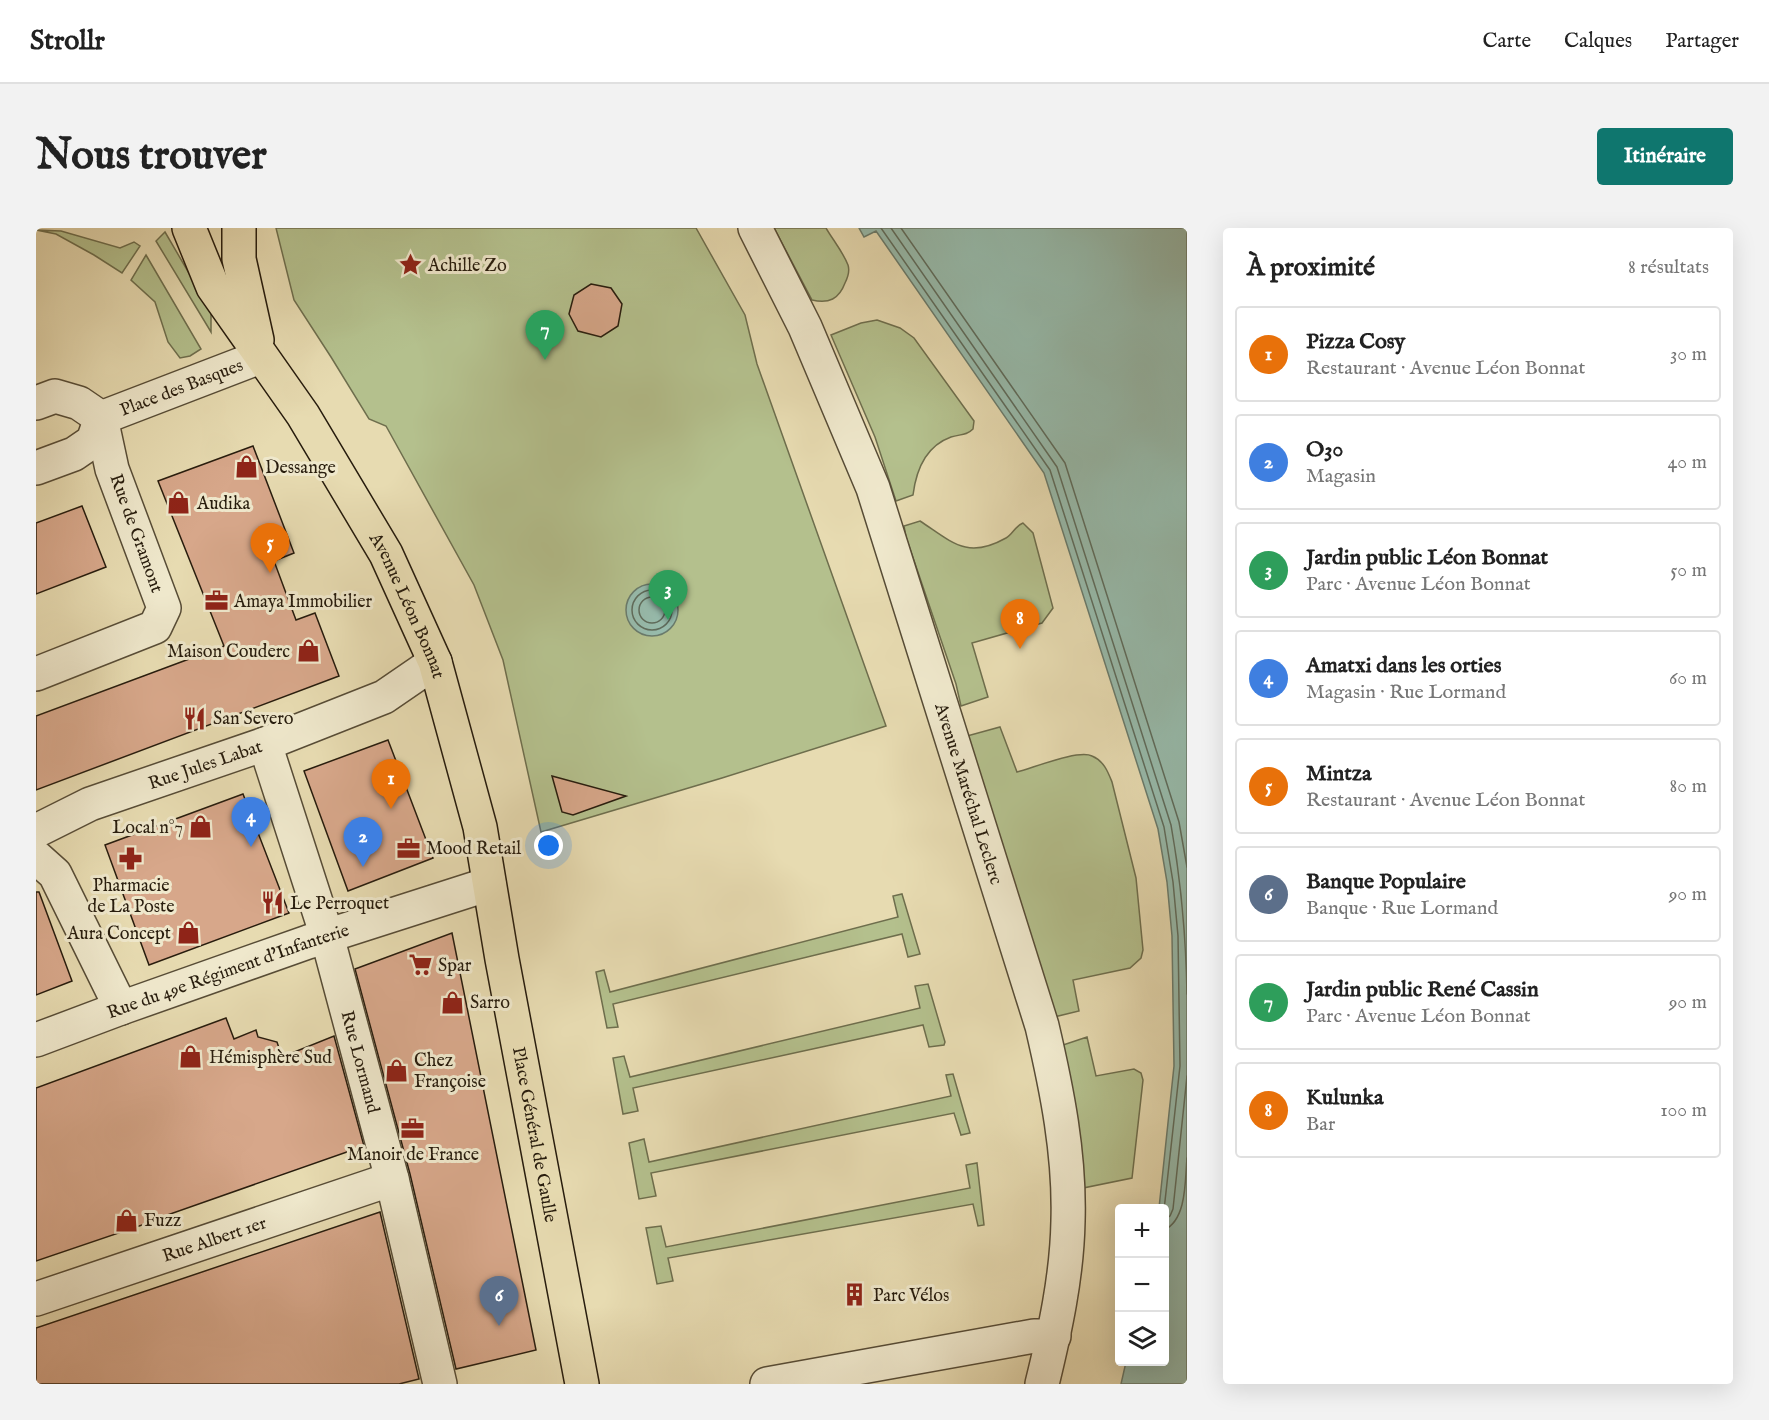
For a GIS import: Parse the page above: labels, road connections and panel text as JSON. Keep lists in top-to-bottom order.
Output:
{
  "streets": {
    "main road": ["Avenue Léon Bonnat", "Place Général de Gaulle"],
    "street": [
      "Place des Basques",
      "Rue de Gramont",
      "Rue Jules Labat",
      "Avenue Maréchal Leclerc",
      "Rue du 49e Régiment d'Infanterie",
      "Rue Lormand",
      "Rue Albert 1er"
    ]
  },
  "crossings": [
    ["Place des Basques", "Rue de Gramont"],
    ["Place des Basques", "Avenue Léon Bonnat"],
    ["Avenue Léon Bonnat", "Rue Jules Labat"],
    ["Avenue Léon Bonnat", "Rue du 49e Régiment d'Infanterie"],
    ["Avenue Léon Bonnat", "Place Général de Gaulle"],
    ["Rue Jules Labat", "Rue Lormand"],
    ["Rue du 49e Régiment d'Infanterie", "Rue Lormand"],
    ["Rue du 49e Régiment d'Infanterie", "Place Général de Gaulle"],
    ["Rue Lormand", "Rue Albert 1er"]
  ],
  "places": {
    "place": ["Achille Zo"],
    "shop": [
      "Dessange",
      "Audika",
      "Maison Couderc",
      "Local n°7",
      "Aura Concept",
      "Sarro",
      "Hémisphère Sud",
      "Chez Françoise",
      "Fuzz"
    ],
    "office": ["Amaya Immobilier", "Mood Retail", "Manoir de France"],
    "restaurant": ["San Severo", "Le Perroquet"],
    "pharmacy": ["Pharmacie de La Poste"],
    "supermarket": ["Spar"],
    "building": ["Parc Vélos"]
  },
  "page": {
    "header": "Strollr",
    "nav": ["Carte", "Calques", "Partager"],
    "buttons": "Itinéraire",
    "title": "Nous trouver",
    "heading": ["À proximité", "8 résultats"],
    "list": [
      {
        "mark": "1",
        "name": "Pizza Cosy",
        "note": "Restaurant · Avenue Léon Bonnat",
        "value": "30 m"
      },
      {
        "mark": "2",
        "name": "O30",
        "note": "Magasin",
        "value": "40 m"
      },
      {
        "mark": "3",
        "name": "Jardin public Léon Bonnat",
        "note": "Parc · Avenue Léon Bonnat",
        "value": "50 m"
      },
      {
        "mark": "4",
        "name": "Amatxi dans les orties",
        "note": "Magasin · Rue Lormand",
        "value": "60 m"
      },
      {
        "mark": "5",
        "name": "Mintza",
        "note": "Restaurant · Avenue Léon Bonnat",
        "value": "80 m"
      },
      {
        "mark": "6",
        "name": "Banque Populaire",
        "note": "Banque · Rue Lormand",
        "value": "90 m"
      },
      {
        "mark": "7",
        "name": "Jardin public René Cassin",
        "note": "Parc · Avenue Léon Bonnat",
        "value": "90 m"
      },
      {
        "mark": "8",
        "name": "Kulunka",
        "note": "Bar",
        "value": "100 m"
      }
    ],
    "pins": [
      "7",
      "5",
      "3",
      "8",
      "1",
      "4",
      "2",
      "6"
    ],
    "map_buttons": ["+", "−"]
  }
}
